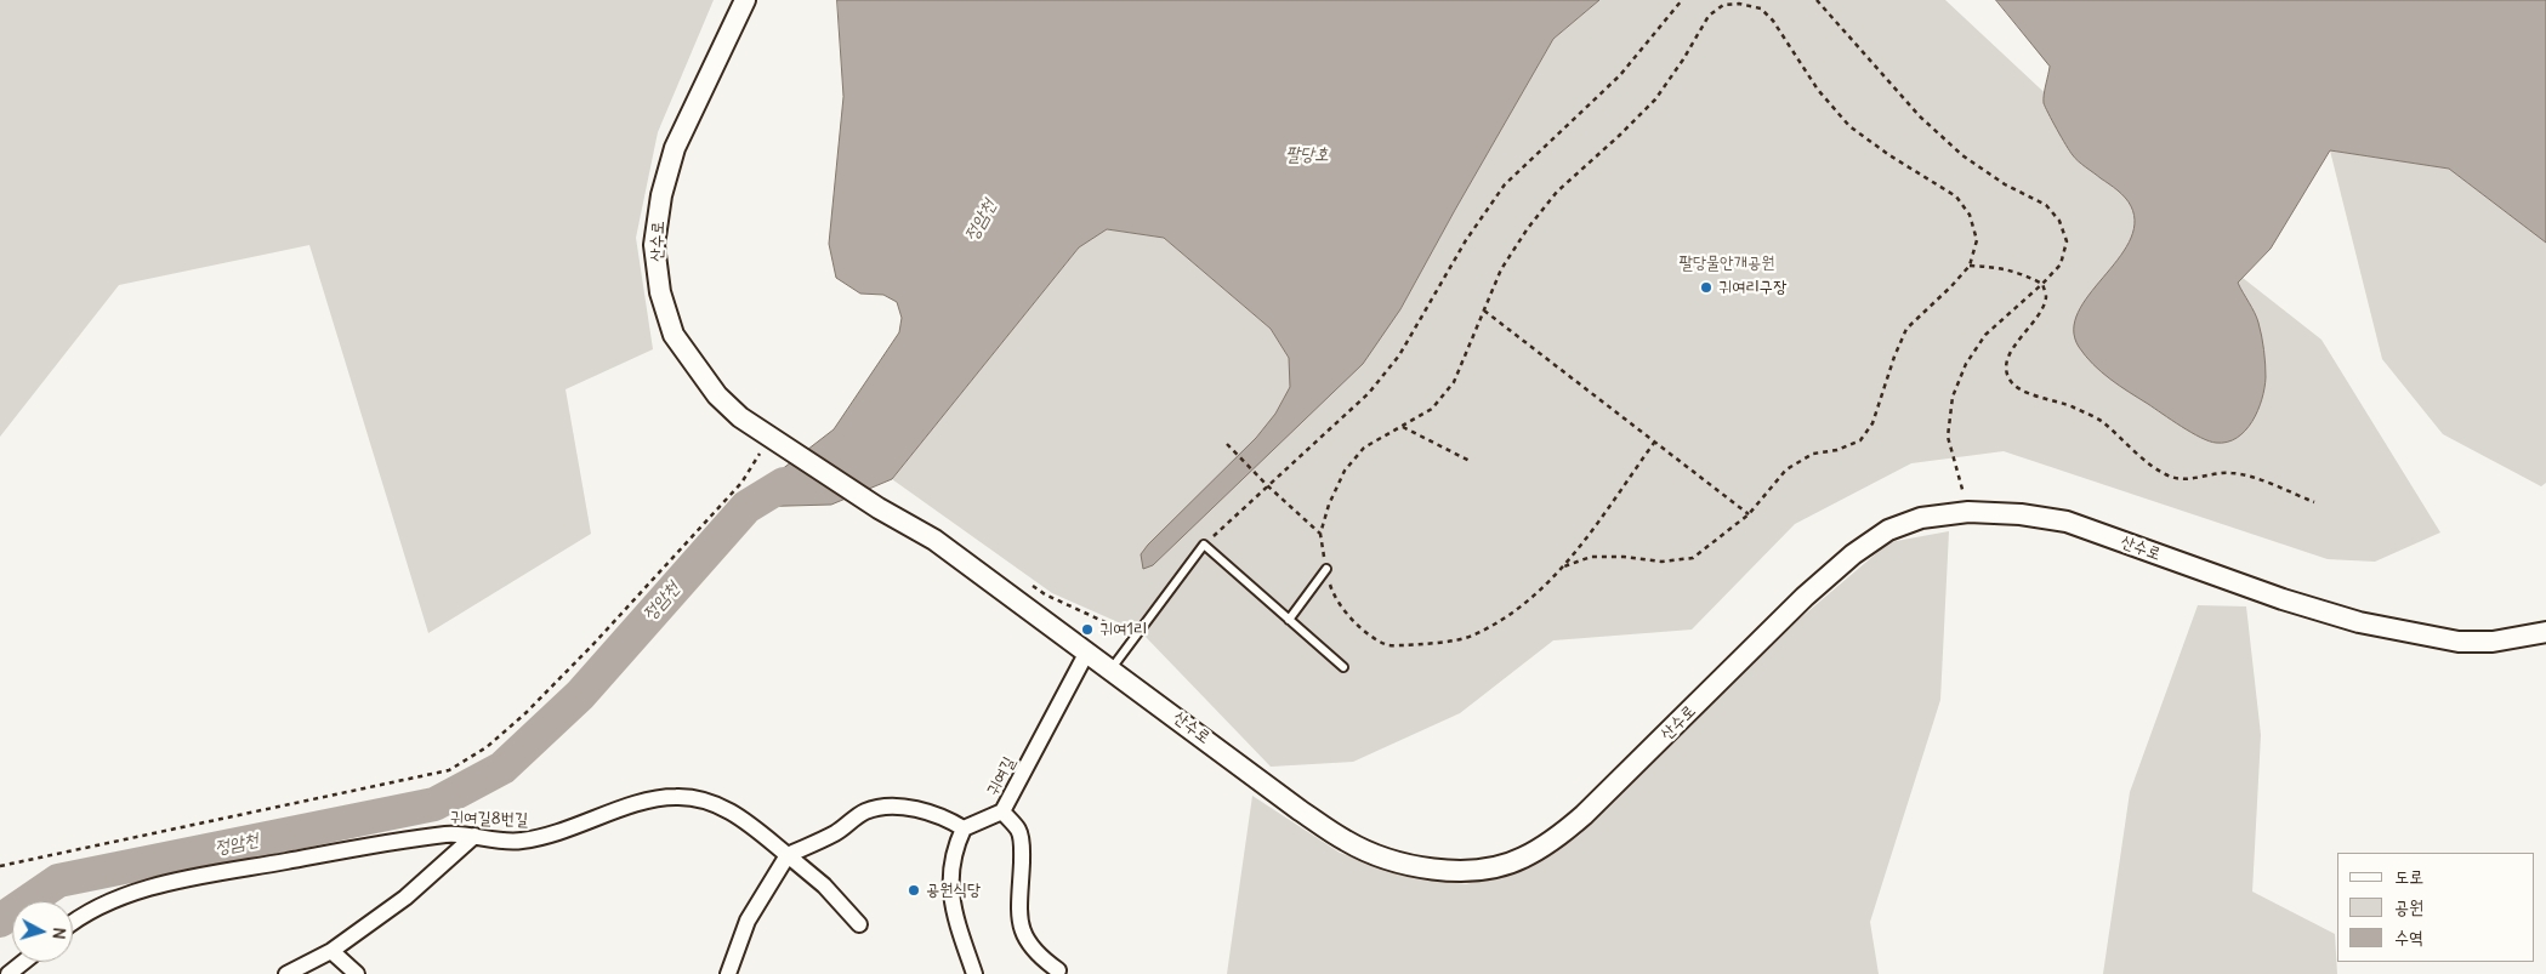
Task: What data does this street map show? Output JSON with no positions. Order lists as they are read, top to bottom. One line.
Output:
{"streets":{"main road":["산수로"],"street":["귀여길","귀여길8번길"]},"crossings":[["산수로","귀여길"]],"water":["팔당호","정암천"],"parks":["팔당물안개공원"],"places":["귀여리구장","귀여1리","공원식당"],"legend":["도로","공원","수역"],"north":"right"}
